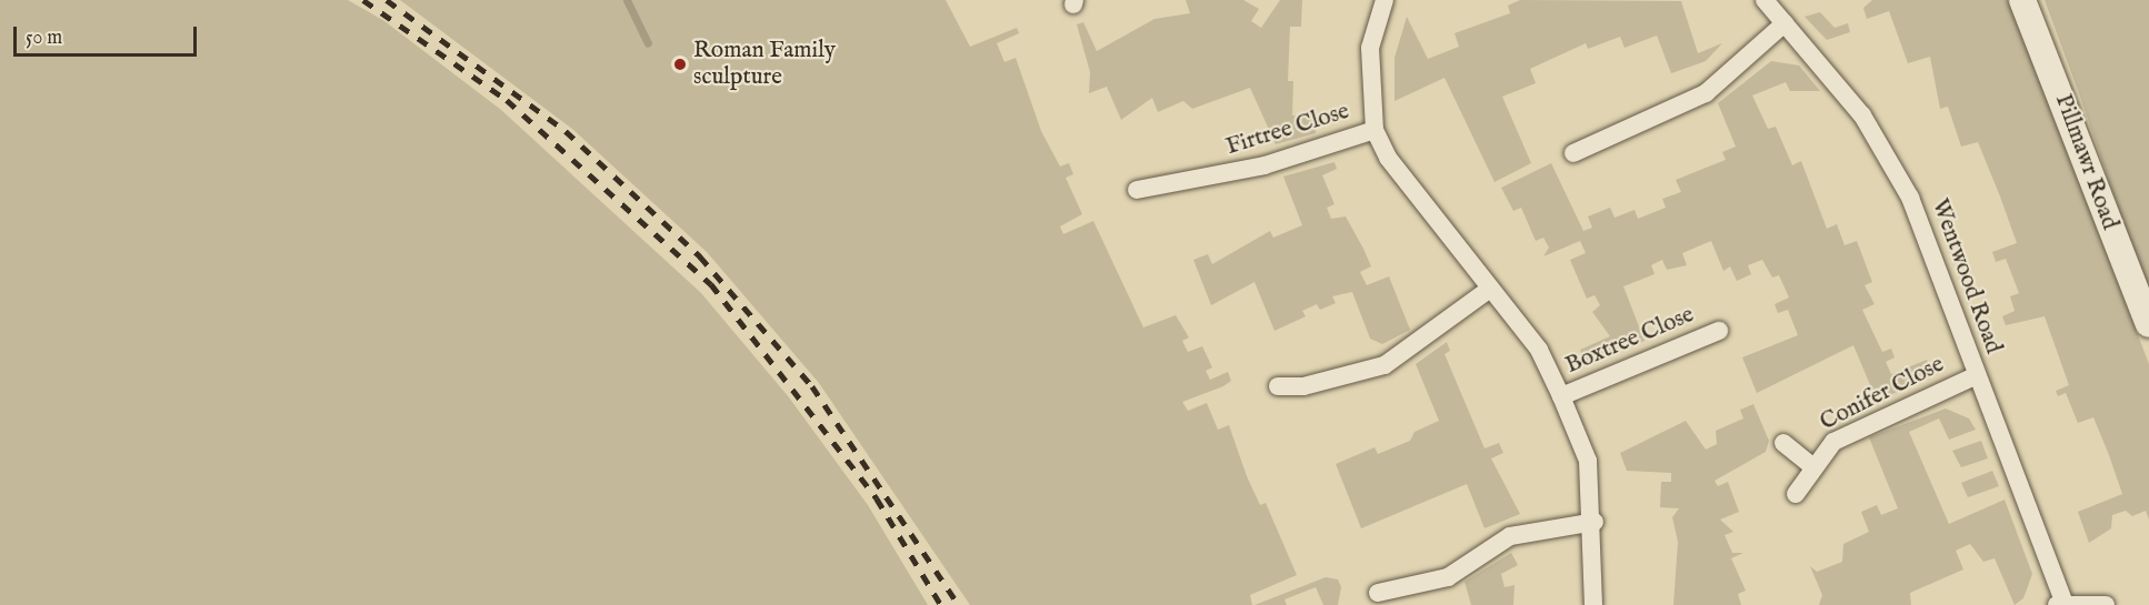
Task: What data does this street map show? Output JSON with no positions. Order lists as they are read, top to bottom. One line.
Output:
{"streets":{"street":["Firtree Close","Pillmawr Road","Wentwood Road","Boxtree Close","Conifer Close"]},"crossings":[["Wentwood Road","Conifer Close"]],"places":["Roman Family sculpture"],"scale_bar":"50 m"}
